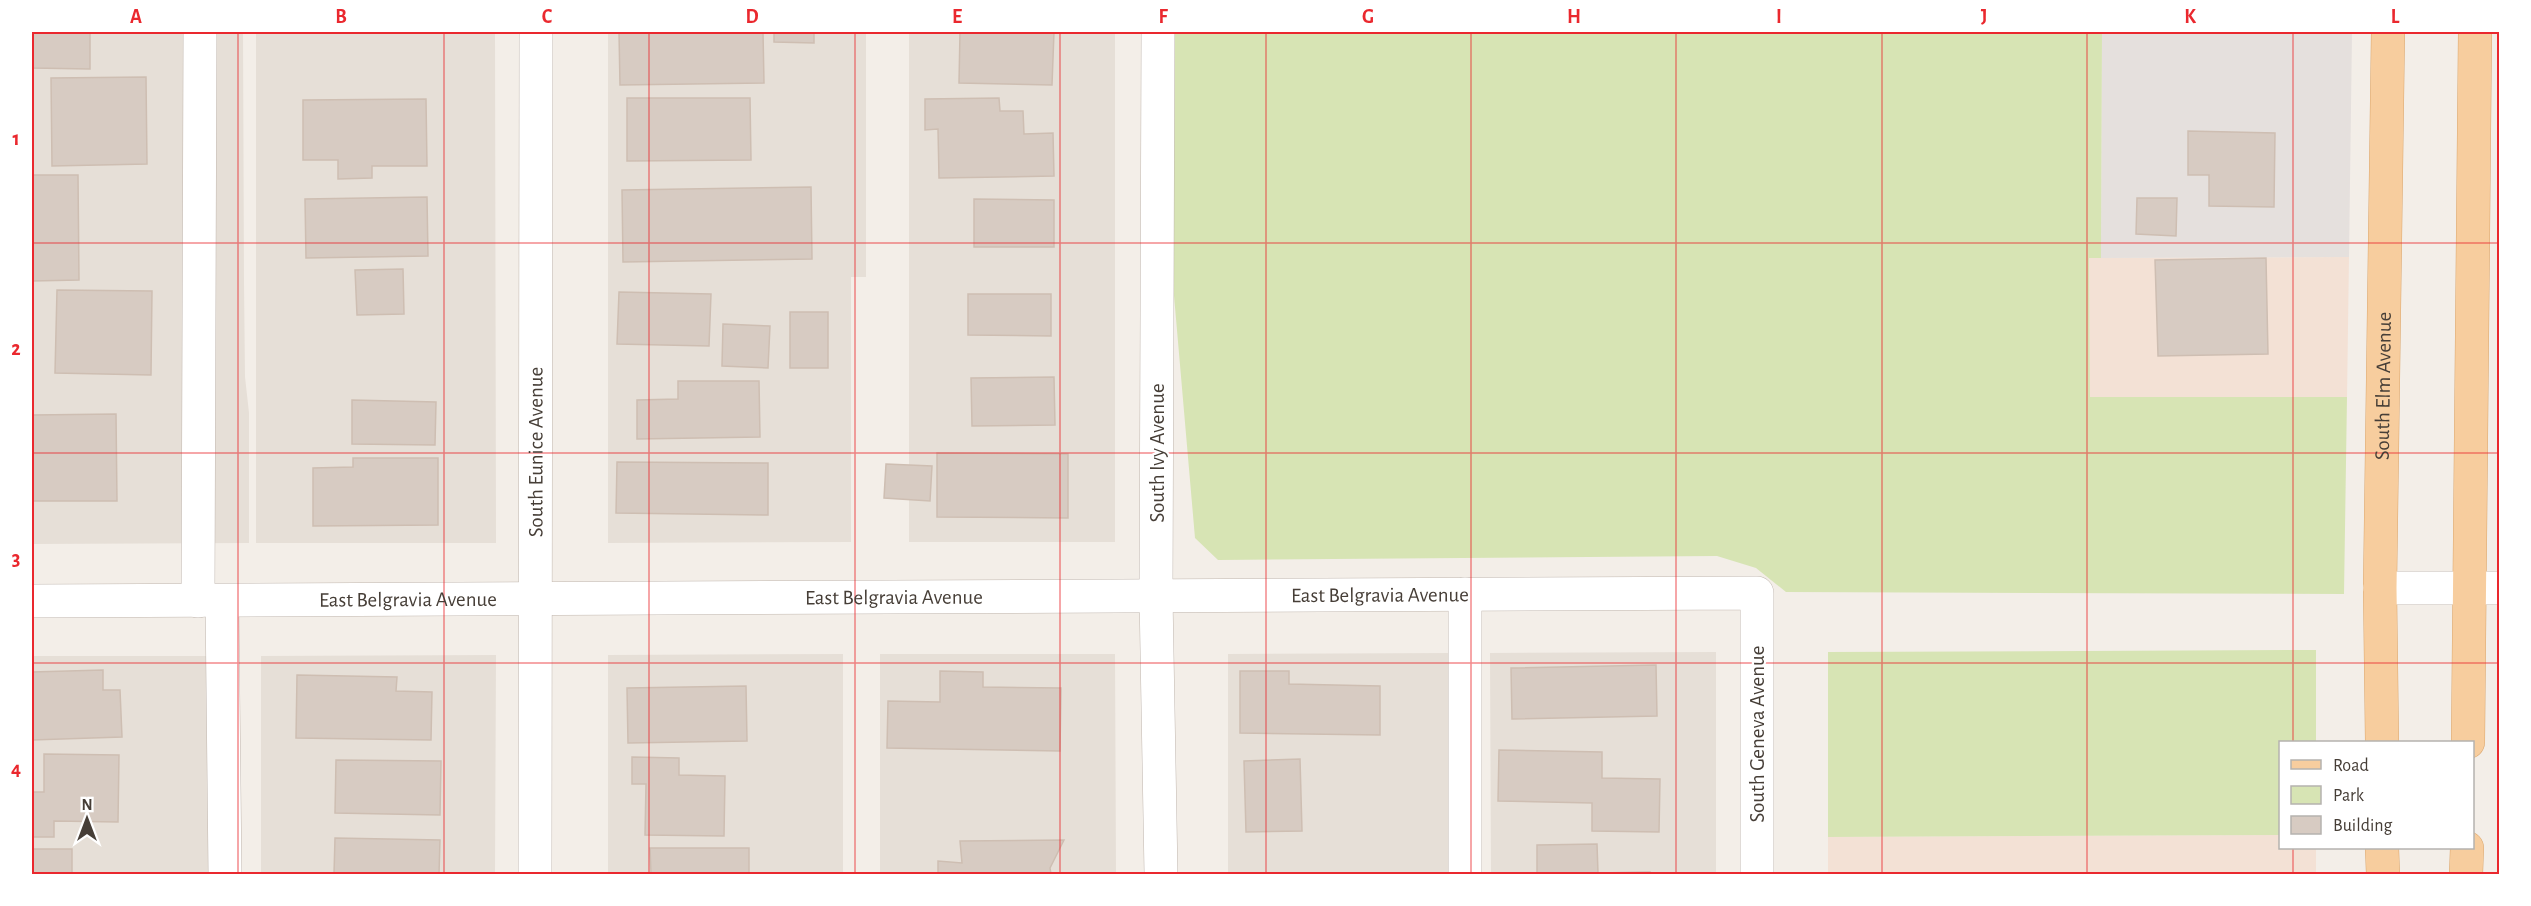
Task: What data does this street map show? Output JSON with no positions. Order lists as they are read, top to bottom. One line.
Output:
{"streets":{"main road":["South Elm Avenue"],"street":["South Eunice Avenue","South Ivy Avenue","East Belgravia Avenue","South Geneva Avenue"]},"crossings":[["South Eunice Avenue","East Belgravia Avenue"],["South Ivy Avenue","East Belgravia Avenue"],["East Belgravia Avenue","South Geneva Avenue"]],"legend":["Road","Park","Building"],"north":"top","grid":{"columns":["A","B","C","D","E","F","G","H","I","J","K","L"],"rows":["1","2","3","4"]}}
